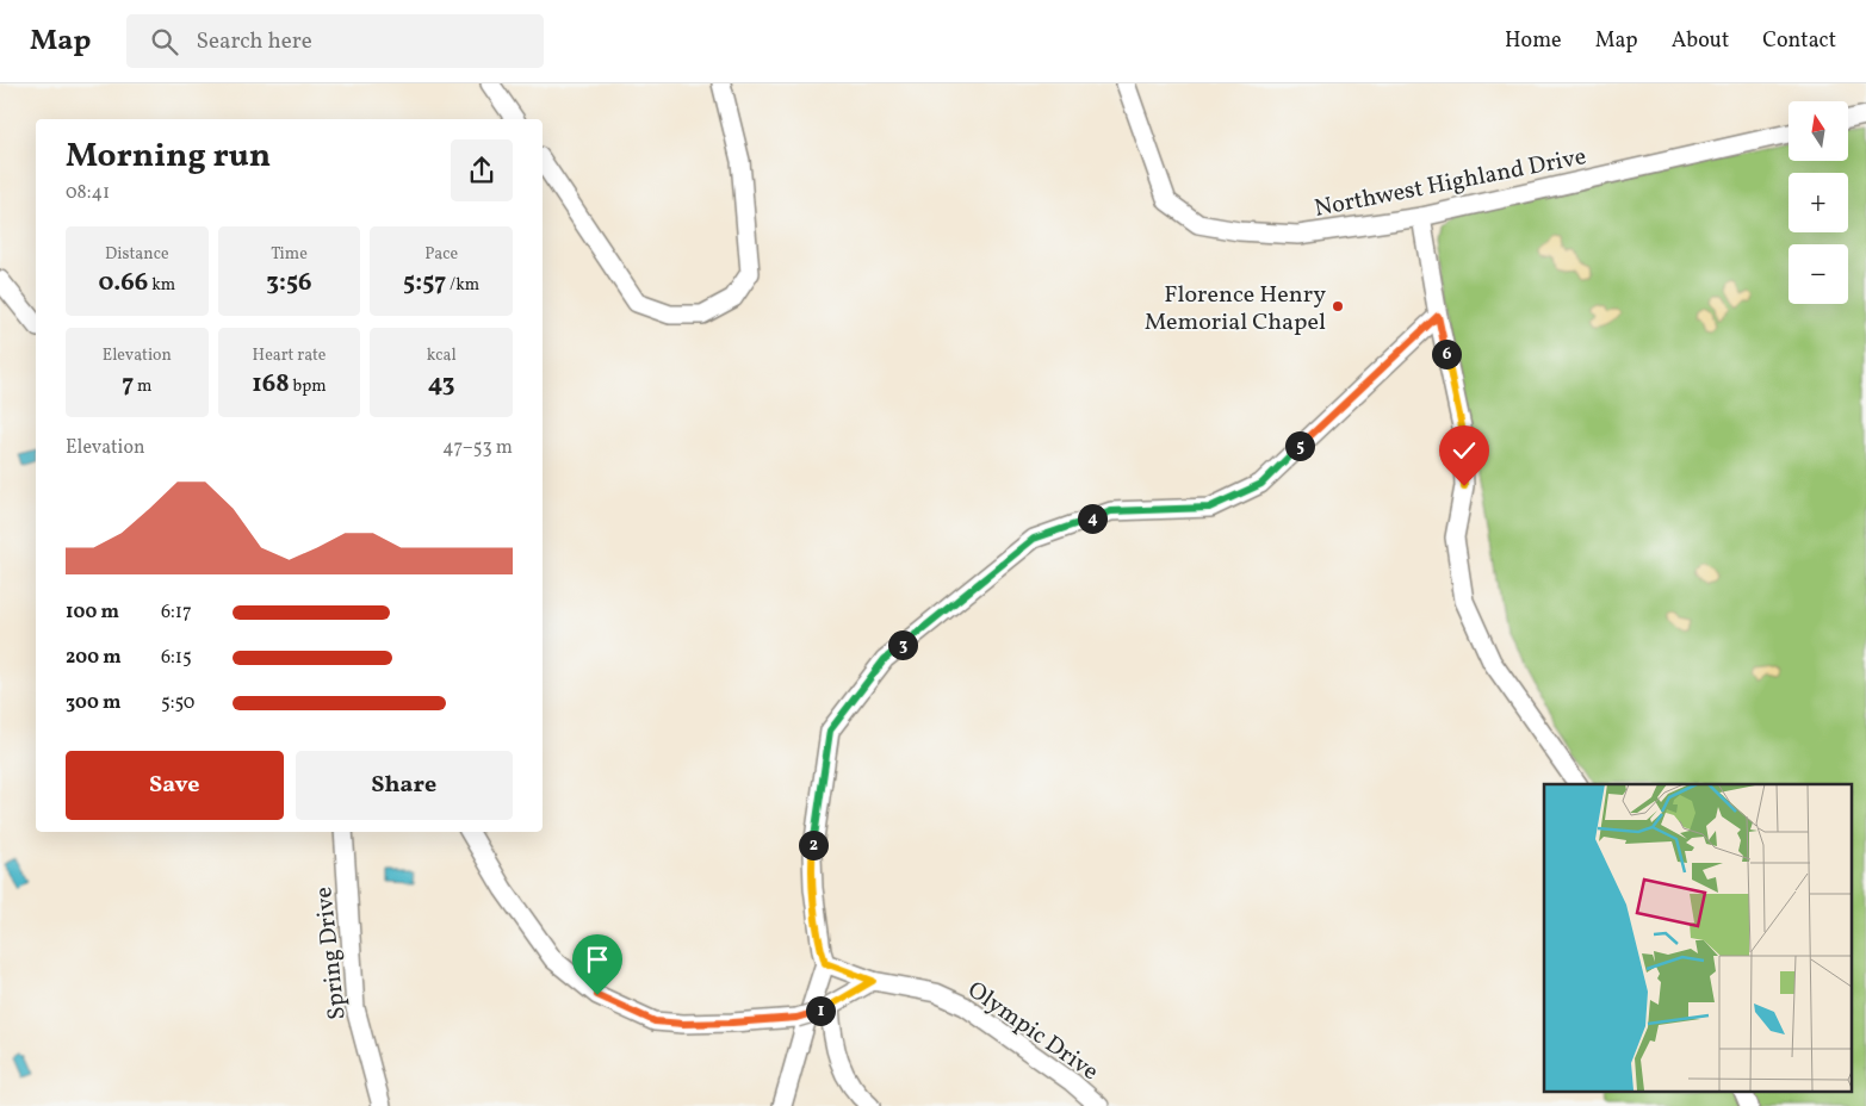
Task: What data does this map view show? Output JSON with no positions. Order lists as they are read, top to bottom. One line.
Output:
{"streets":{"street":["Northwest Highland Drive","Spring Drive","Olympic Drive"]},"places":["Florence Henry Memorial Chapel"],"north":"top","page":{"header":"Map","search":"Search here","nav":["Home","Map","About","Contact"],"map_buttons":["+","−"],"heading":["Morning run","08:41"],"stats":[["Distance","0.66 km"],["Time","3:56"],["Pace","5:57 /km"],["Elevation","7 m"],["Heart rate","168 bpm"],["kcal","43"]],"pins":["6","5","4","3","2","1"],"chart":["Elevation","47–53 m"],"list":[{"name":"100 m","note":"6:17"},{"name":"200 m","note":"6:15"},{"name":"300 m","note":"5:50"}],"buttons":["Save","Share"]}}
